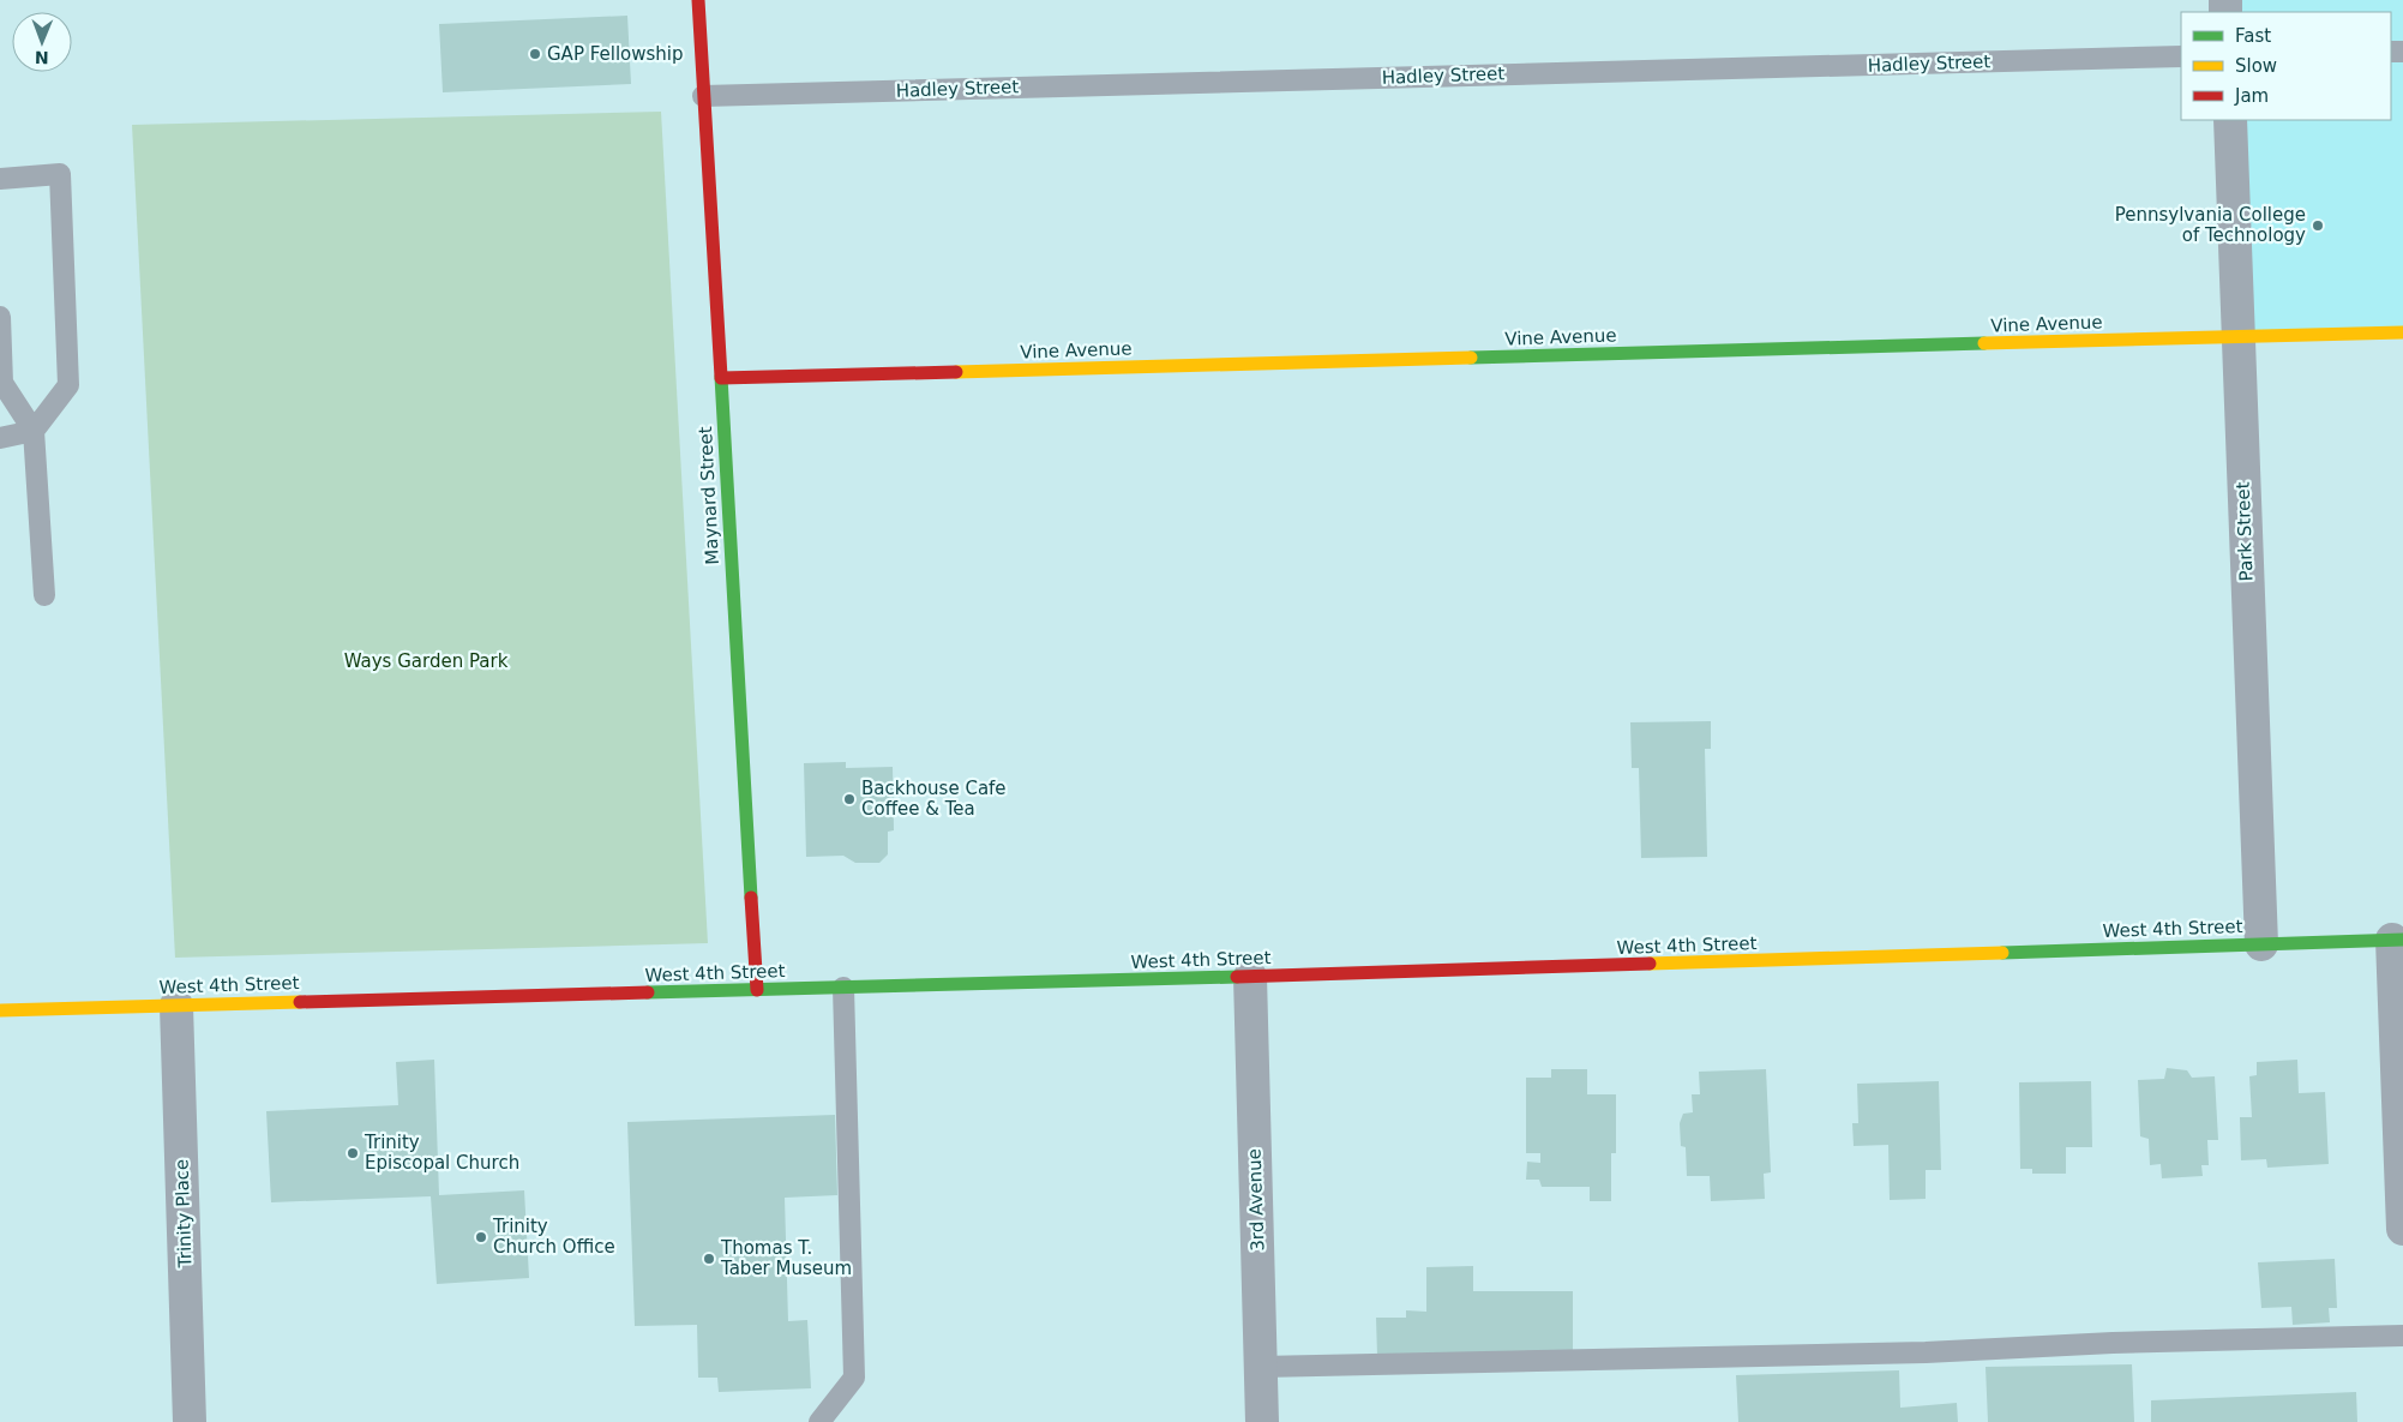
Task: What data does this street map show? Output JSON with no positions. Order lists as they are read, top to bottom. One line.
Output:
{"streets":{"street":["Vine Avenue","Maynard Street","Park Street","West 4th Street","3rd Avenue","Trinity Place"],"lane":["Hadley Street"]},"crossings":[["Hadley Street","Maynard Street"],["Vine Avenue","Maynard Street"],["Vine Avenue","Park Street"],["Maynard Street","West 4th Street"],["Park Street","West 4th Street"],["West 4th Street","3rd Avenue"],["West 4th Street","Trinity Place"]],"parks":["Ways Garden Park"],"places":["GAP Fellowship","Pennsylvania College of Technology","Backhouse Cafe Coffee & Tea","Trinity Episcopal Church","Trinity Church Office","Thomas T. Taber Museum"],"legend":["Fast","Slow","Jam"],"north":"bottom"}
